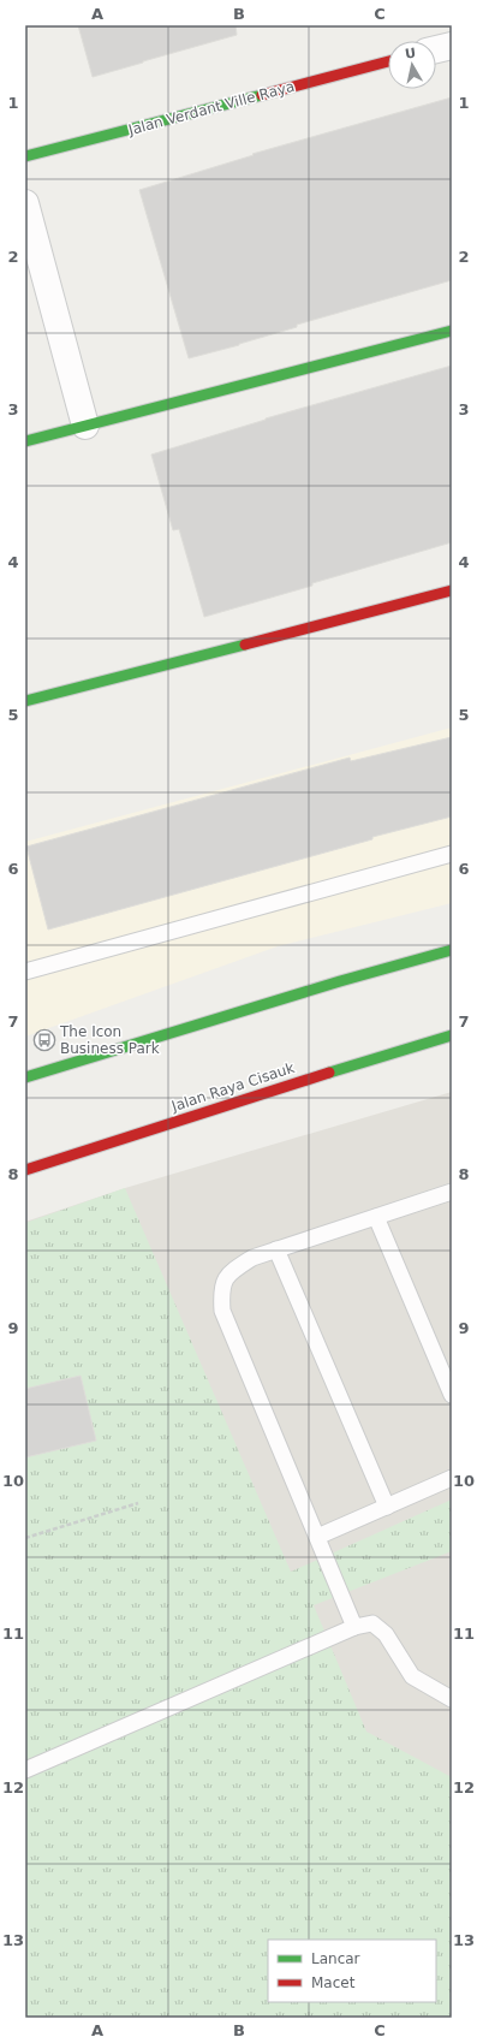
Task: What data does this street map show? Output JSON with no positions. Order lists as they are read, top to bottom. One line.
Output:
{"streets":{"street":["Jalan Verdant Ville Raya","Jalan Raya Cisauk"]},"places":{"bus stop":["The Icon Business Park"]},"legend":["Lancar","Macet"],"north":"top","grid":{"columns":["A","B","C"],"rows":["1","2","3","4","5","6","7","8","9","10","11","12","13"]}}
